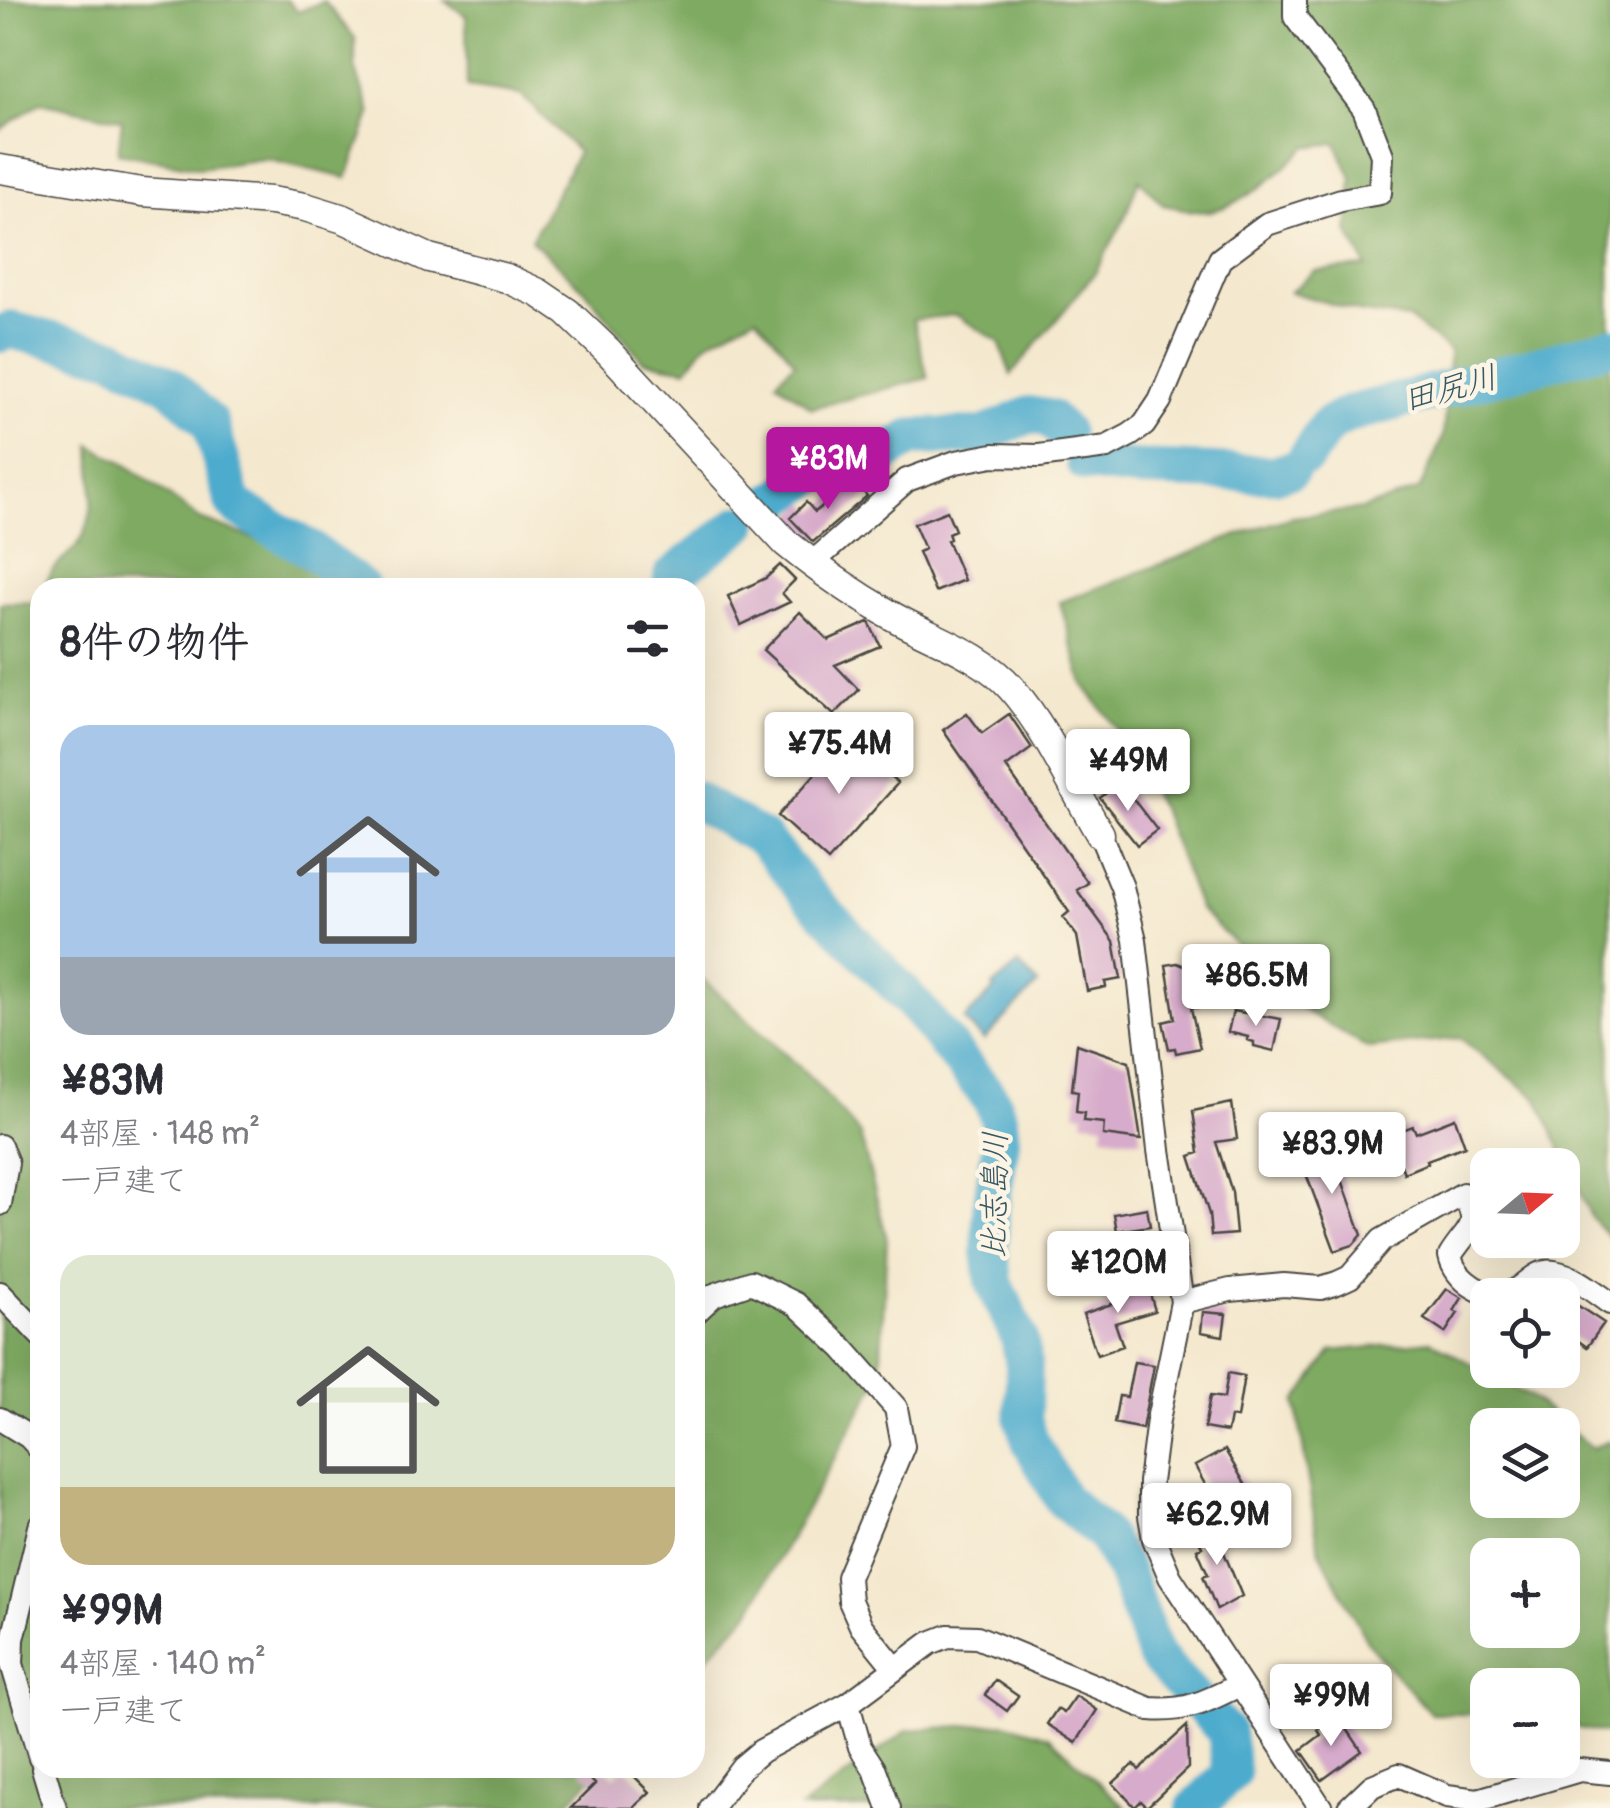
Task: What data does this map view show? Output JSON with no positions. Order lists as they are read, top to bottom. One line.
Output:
{"water":["田尻川","比志島川"],"north":"right","page":{"price":["¥83M","¥75.4M","¥49M","¥86.5M","¥83.9M","¥120M","¥62.9M","¥99M"],"heading":"8件の物件","list":[{"name":"¥83M","note":"4部屋 · 148 m² · 一戸建て"},{"name":"¥99M","note":"4部屋 · 140 m² · 一戸建て"}],"map_buttons":["+","−"]}}
